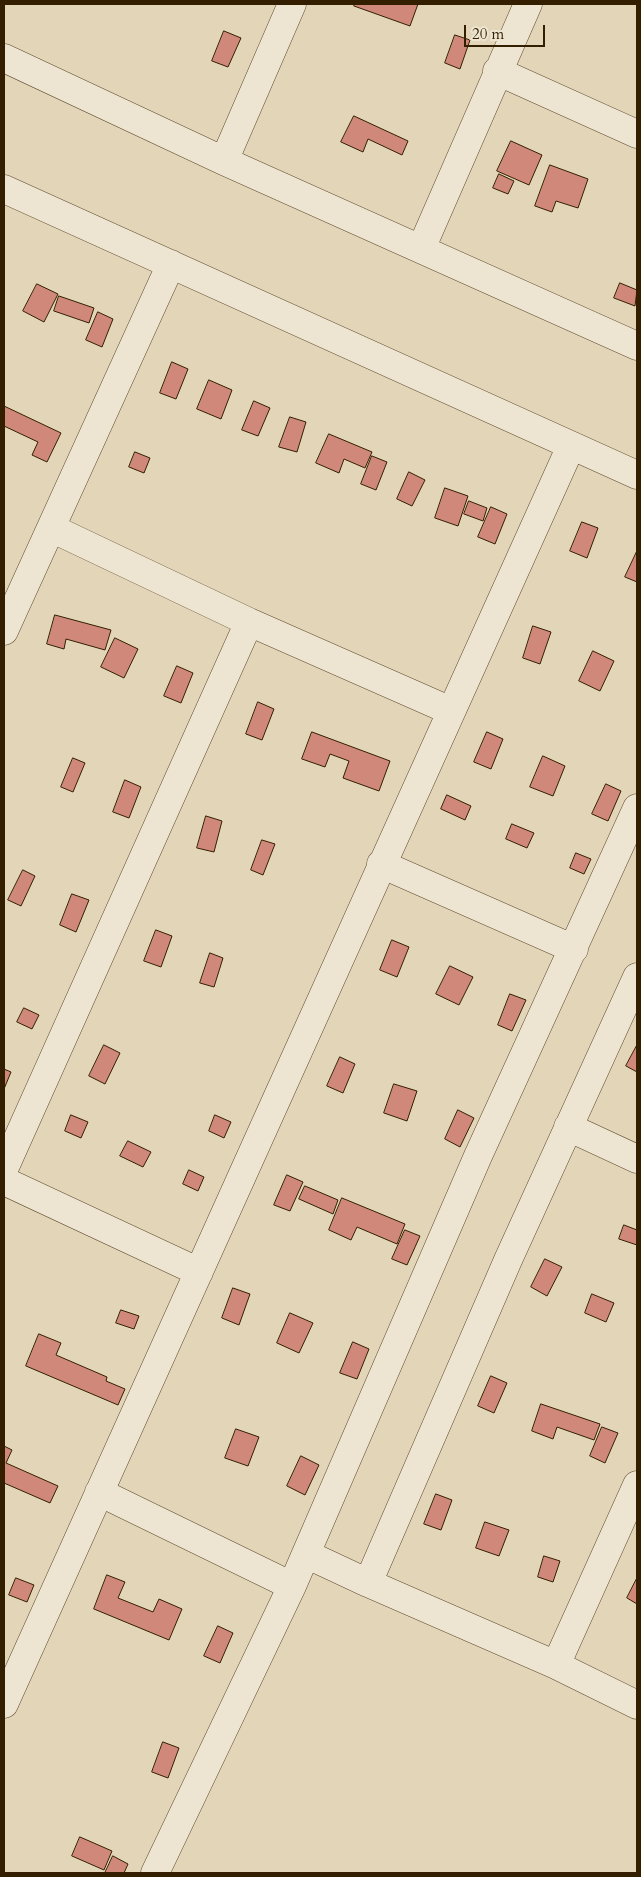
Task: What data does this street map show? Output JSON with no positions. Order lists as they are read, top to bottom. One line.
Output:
{"scale_bar":"20 m"}
